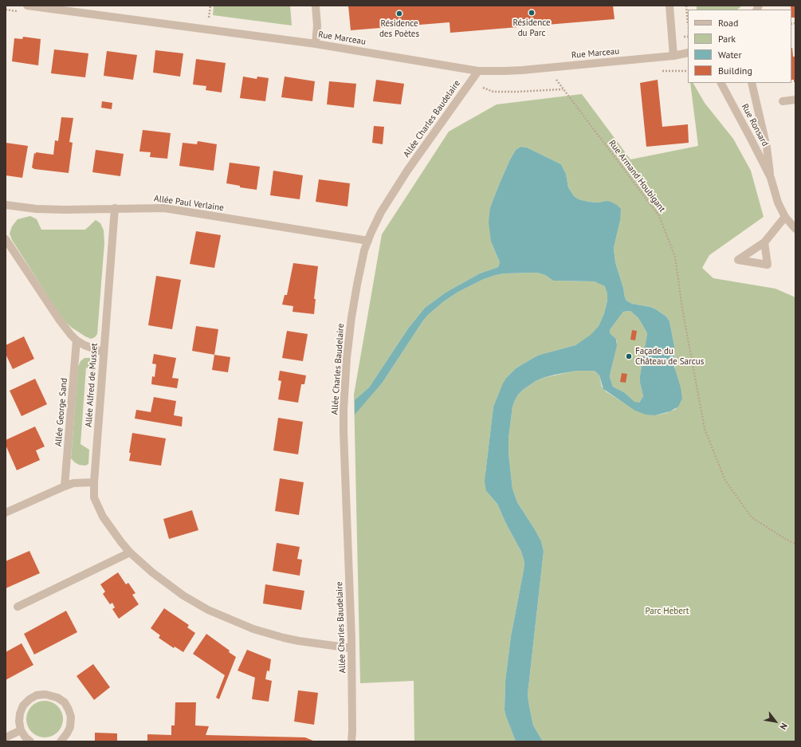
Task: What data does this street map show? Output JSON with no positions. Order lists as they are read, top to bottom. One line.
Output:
{"streets":{"street":["Rue Marceau","Allée Charles Baudelaire","Rue Ronsard","Allée Paul Verlaine","Allée Alfred de Musset","Allée George Sand"],"path":["Rue Armand Houbigant"]},"crossings":[["Rue Marceau","Allée Charles Baudelaire"],["Allée Charles Baudelaire","Allée Paul Verlaine"],["Allée Charles Baudelaire","Allée Alfred de Musset"],["Allée Paul Verlaine","Allée Alfred de Musset"]],"parks":["Parc Hebert"],"places":["Résidence du Parc","Résidence des Poètes","Façade du Château de Sarcus"],"legend":["Road","Park","Water","Building"],"north":"bottom right"}
